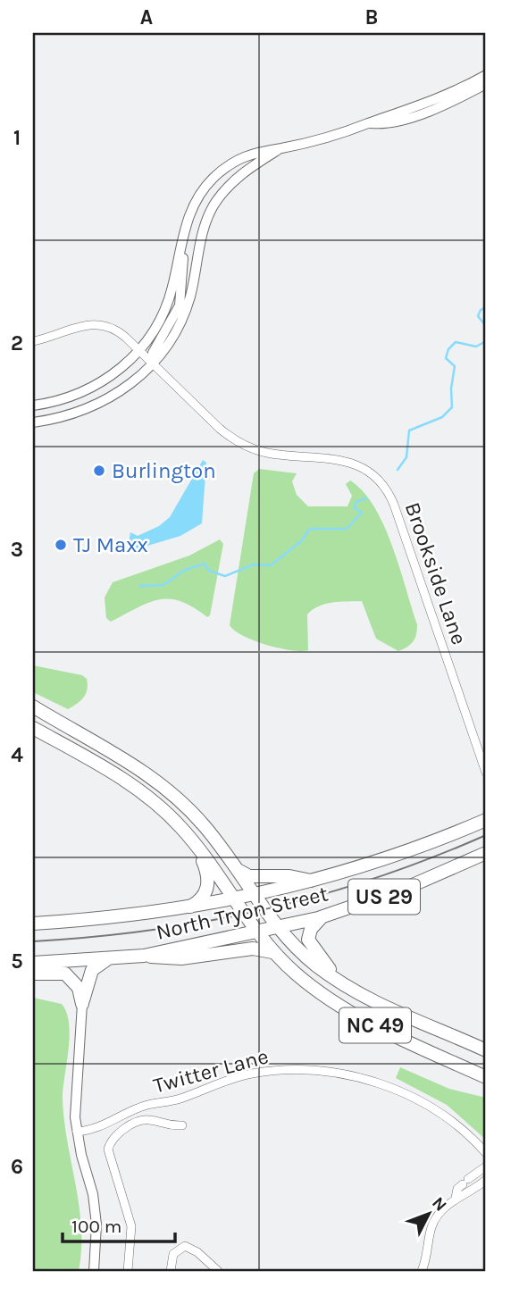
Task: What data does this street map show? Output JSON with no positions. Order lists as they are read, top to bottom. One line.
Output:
{"streets":{"main road":["US 29","North Tryon Street","NC 49"],"street":["Brookside Lane","Twitter Lane"]},"crossings":[["North Tryon Street","NC 49"]],"places":["Burlington","TJ Maxx"],"scale_bar":"100 m","north":"top right","grid":{"columns":["A","B"],"rows":["1","2","3","4","5","6"]}}
